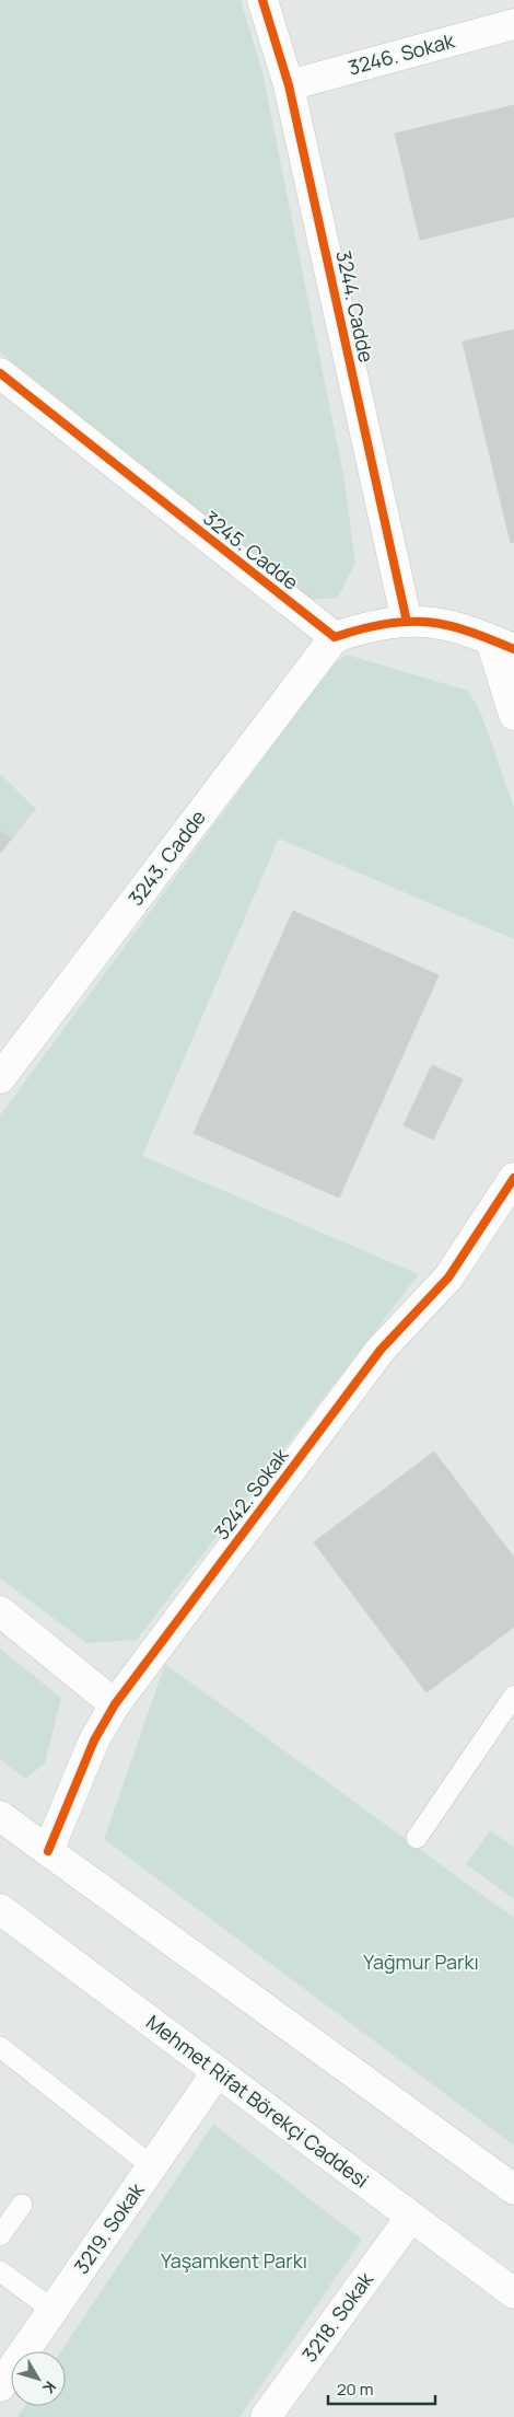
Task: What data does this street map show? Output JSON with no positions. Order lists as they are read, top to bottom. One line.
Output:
{"streets":{"street":["3246. Sokak","3244. Cadde","3245. Cadde","3243. Cadde","3242. Sokak","Mehmet Rifat Börekçi Caddesi","3219. Sokak","3218. Sokak"]},"crossings":[["3246. Sokak","3244. Cadde"],["3245. Cadde","3243. Cadde"],["Mehmet Rifat Börekçi Caddesi","3219. Sokak"],["Mehmet Rifat Börekçi Caddesi","3218. Sokak"]],"parks":["Yağmur Parkı","Yaşamkent Parkı"],"scale_bar":"20 m","north":"bottom right"}
